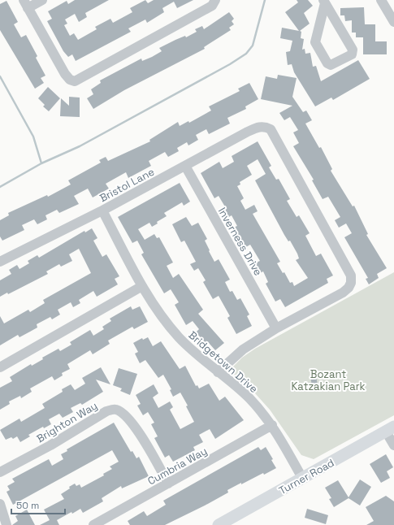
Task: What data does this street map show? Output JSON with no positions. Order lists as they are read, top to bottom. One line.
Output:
{"streets":{"main road":["Turner Road"],"street":["Bristol Lane","Inverness Drive","Bridgetown Drive","Brighton Way","Cumbria Way"]},"crossings":[["Bristol Lane","Inverness Drive"],["Bristol Lane","Bridgetown Drive"],["Bridgetown Drive","Cumbria Way"],["Bridgetown Drive","Turner Road"],["Brighton Way","Cumbria Way"]],"parks":["Bozant Katzakian Park"],"scale_bar":"50 m"}
